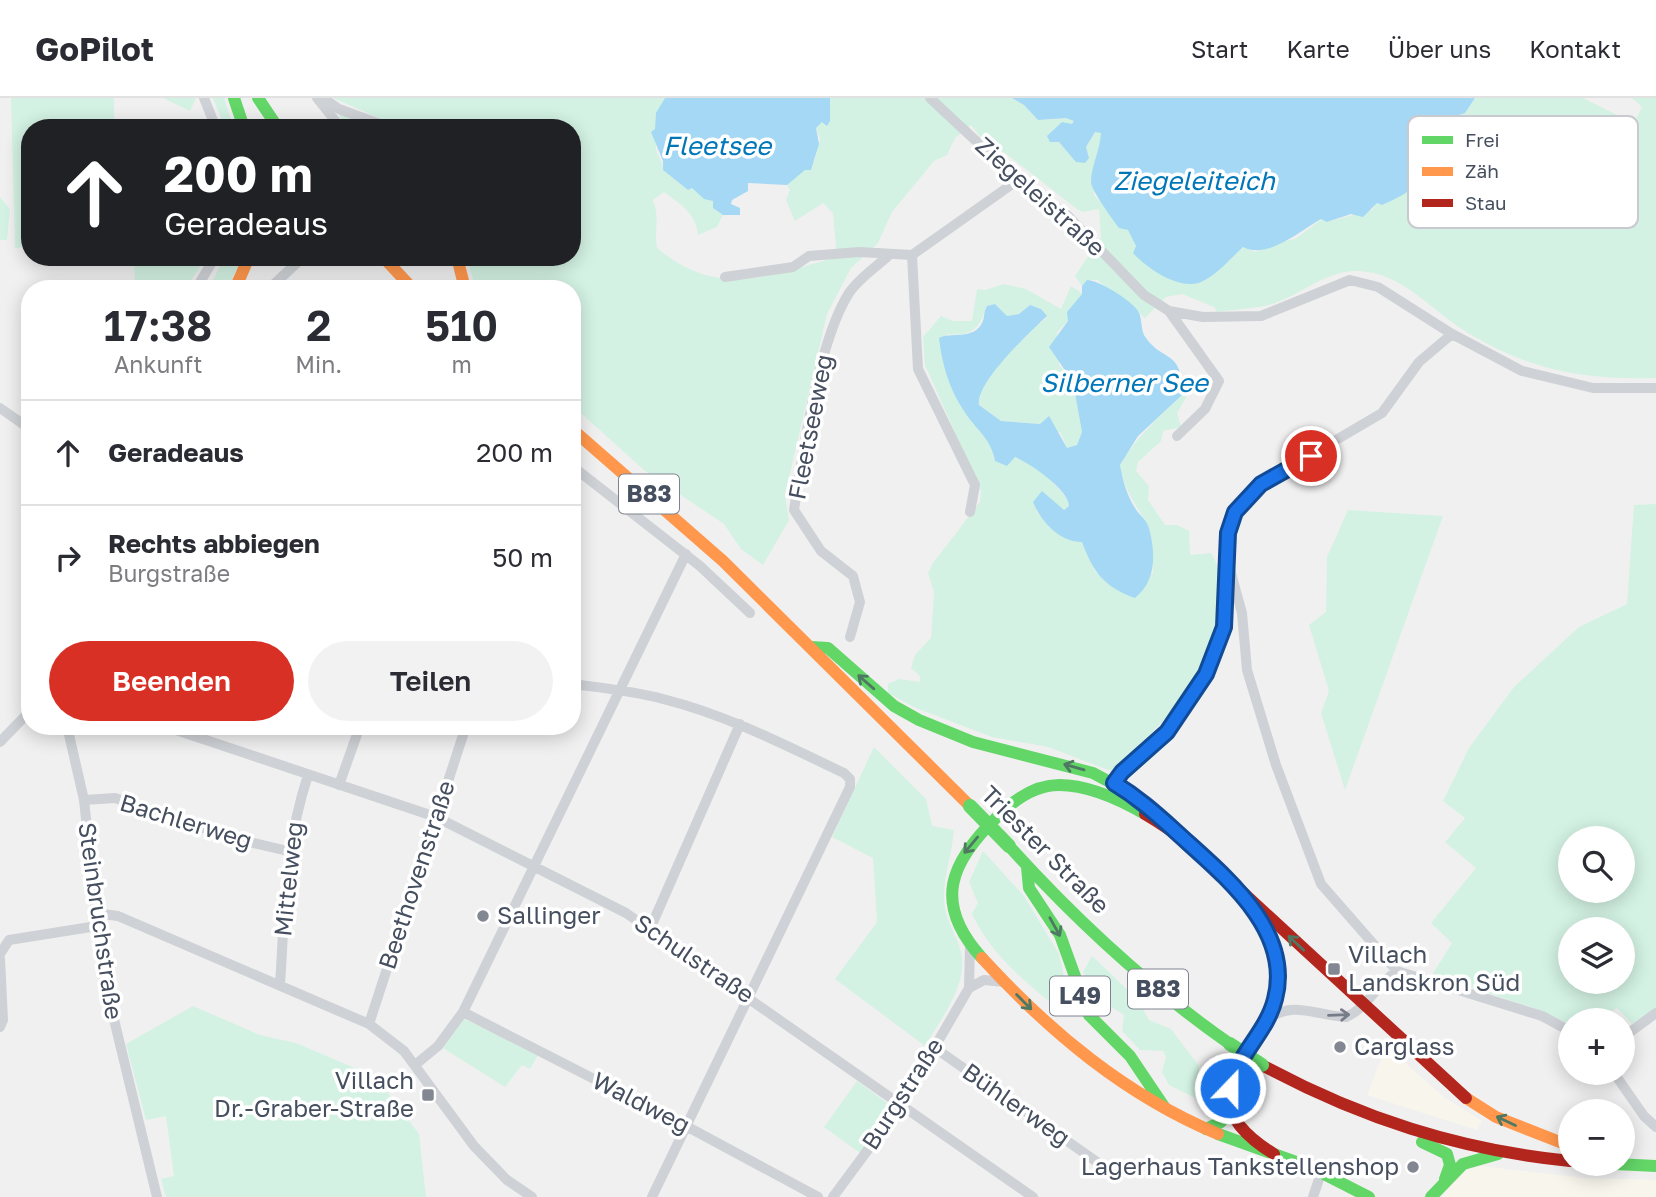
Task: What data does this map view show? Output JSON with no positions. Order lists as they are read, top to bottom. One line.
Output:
{"streets":{"main road":["B83","Triester Straße","L49"],"street":["Ziegeleistraße","Fleetseeweg","Bachlerweg","Beethovenstraße","Mittelweg","Steinbruchstraße","Schulstraße","Burgstraße","Waldweg","Bühlerweg"]},"crossings":[["Bachlerweg","Mittelweg"],["Bachlerweg","Steinbruchstraße"],["Triester Straße","L49"],["Beethovenstraße","Schulstraße"],["Mittelweg","Schulstraße"],["Schulstraße","Burgstraße"],["L49","Burgstraße"],["Burgstraße","Bühlerweg"]],"water":["Fleetsee","Ziegeleiteich","Silberner See"],"places":{"other":["Sallinger","Carglass","Lagerhaus Tankstellenshop"],"transit":["Villach Landskron Süd","Villach Dr.-Graber-Straße"]},"legend":["Frei","Zäh","Stau"],"page":{"header":"GoPilot","nav":["Start","Karte","Über uns","Kontakt"],"turn":["200 m","Geradeaus"],"eta":["17:38","Ankunft","2","Min.","510","m"],"list":[{"name":"Geradeaus","value":"200 m"},{"name":"Rechts abbiegen","note":"Burgstraße","value":"50 m"}],"buttons":["Beenden","Teilen"],"map_buttons":["+","−"]}}
